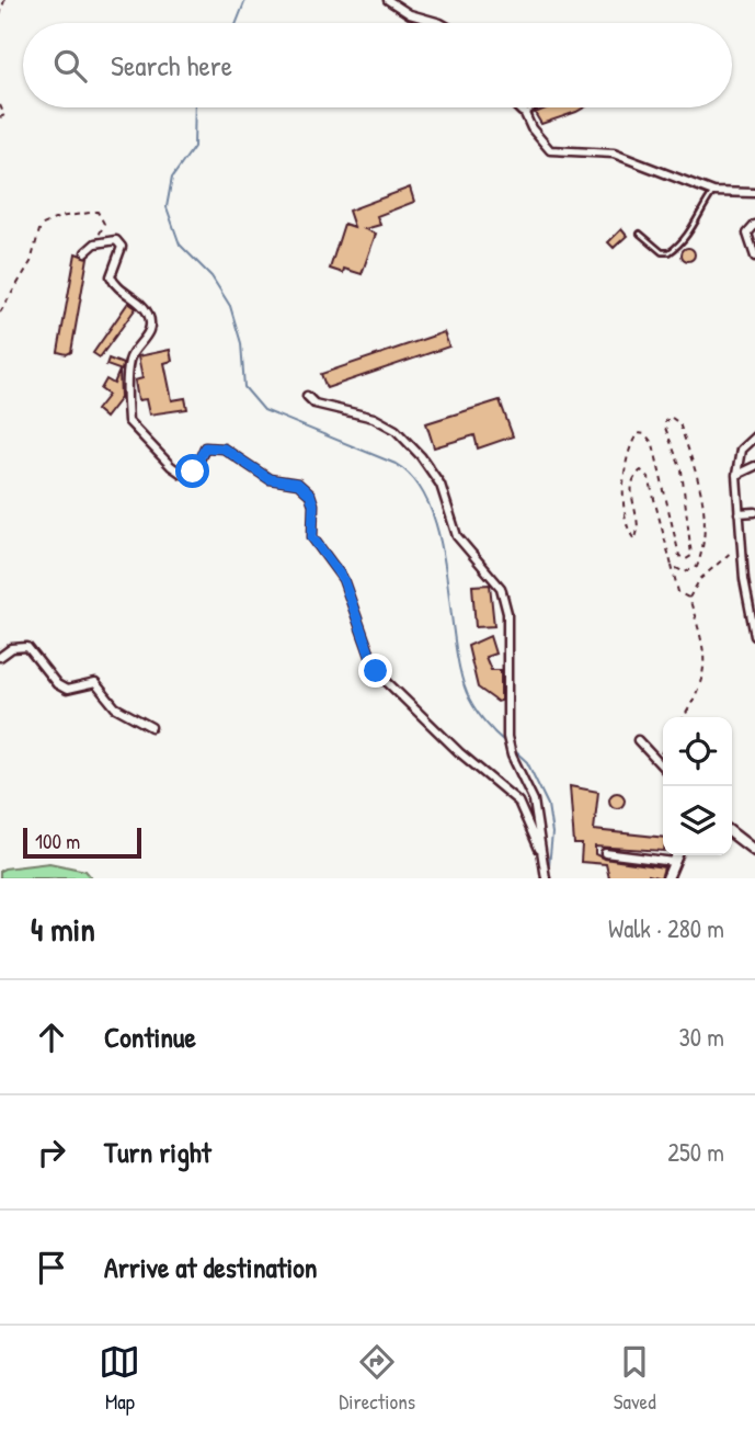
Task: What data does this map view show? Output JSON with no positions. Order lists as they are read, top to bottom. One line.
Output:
{"scale_bar":"100 m","page":{"search":"Search here","scale":"100 m","heading":["4 min","Walk · 280 m"],"list":[["Continue","30 m"],["Turn right","250 m"],"Arrive at destination"],"nav":["Map","Directions","Saved"]}}
